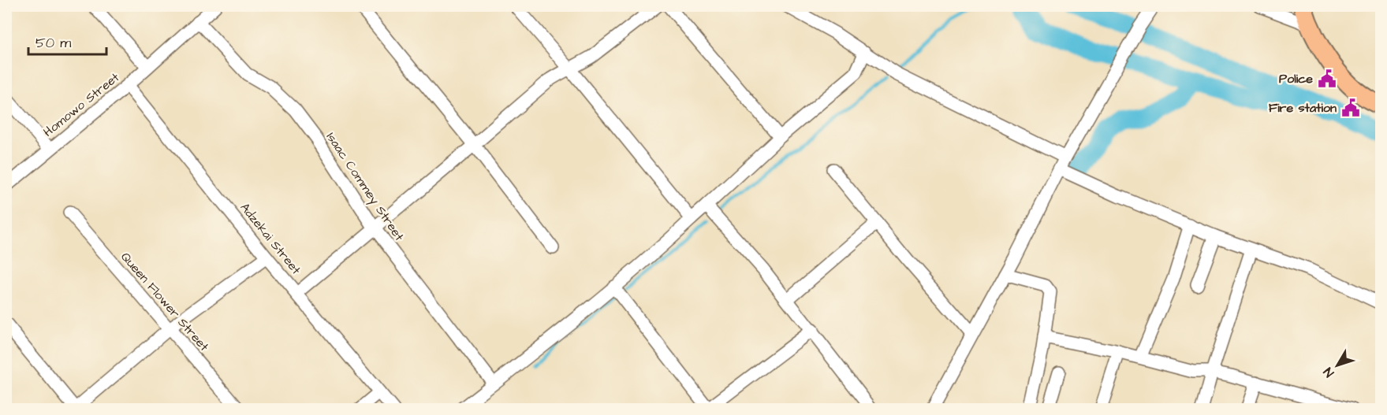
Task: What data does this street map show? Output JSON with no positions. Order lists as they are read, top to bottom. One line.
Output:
{"streets":{"street":["Homowo Street","Isaac Commey Street","Adzekai Street","Queen Flower Street"]},"crossings":[["Homowo Street","Isaac Commey Street"],["Homowo Street","Adzekai Street"]],"places":{"public building":["Police","Fire station"]},"scale_bar":"50 m","north":"bottom left"}
